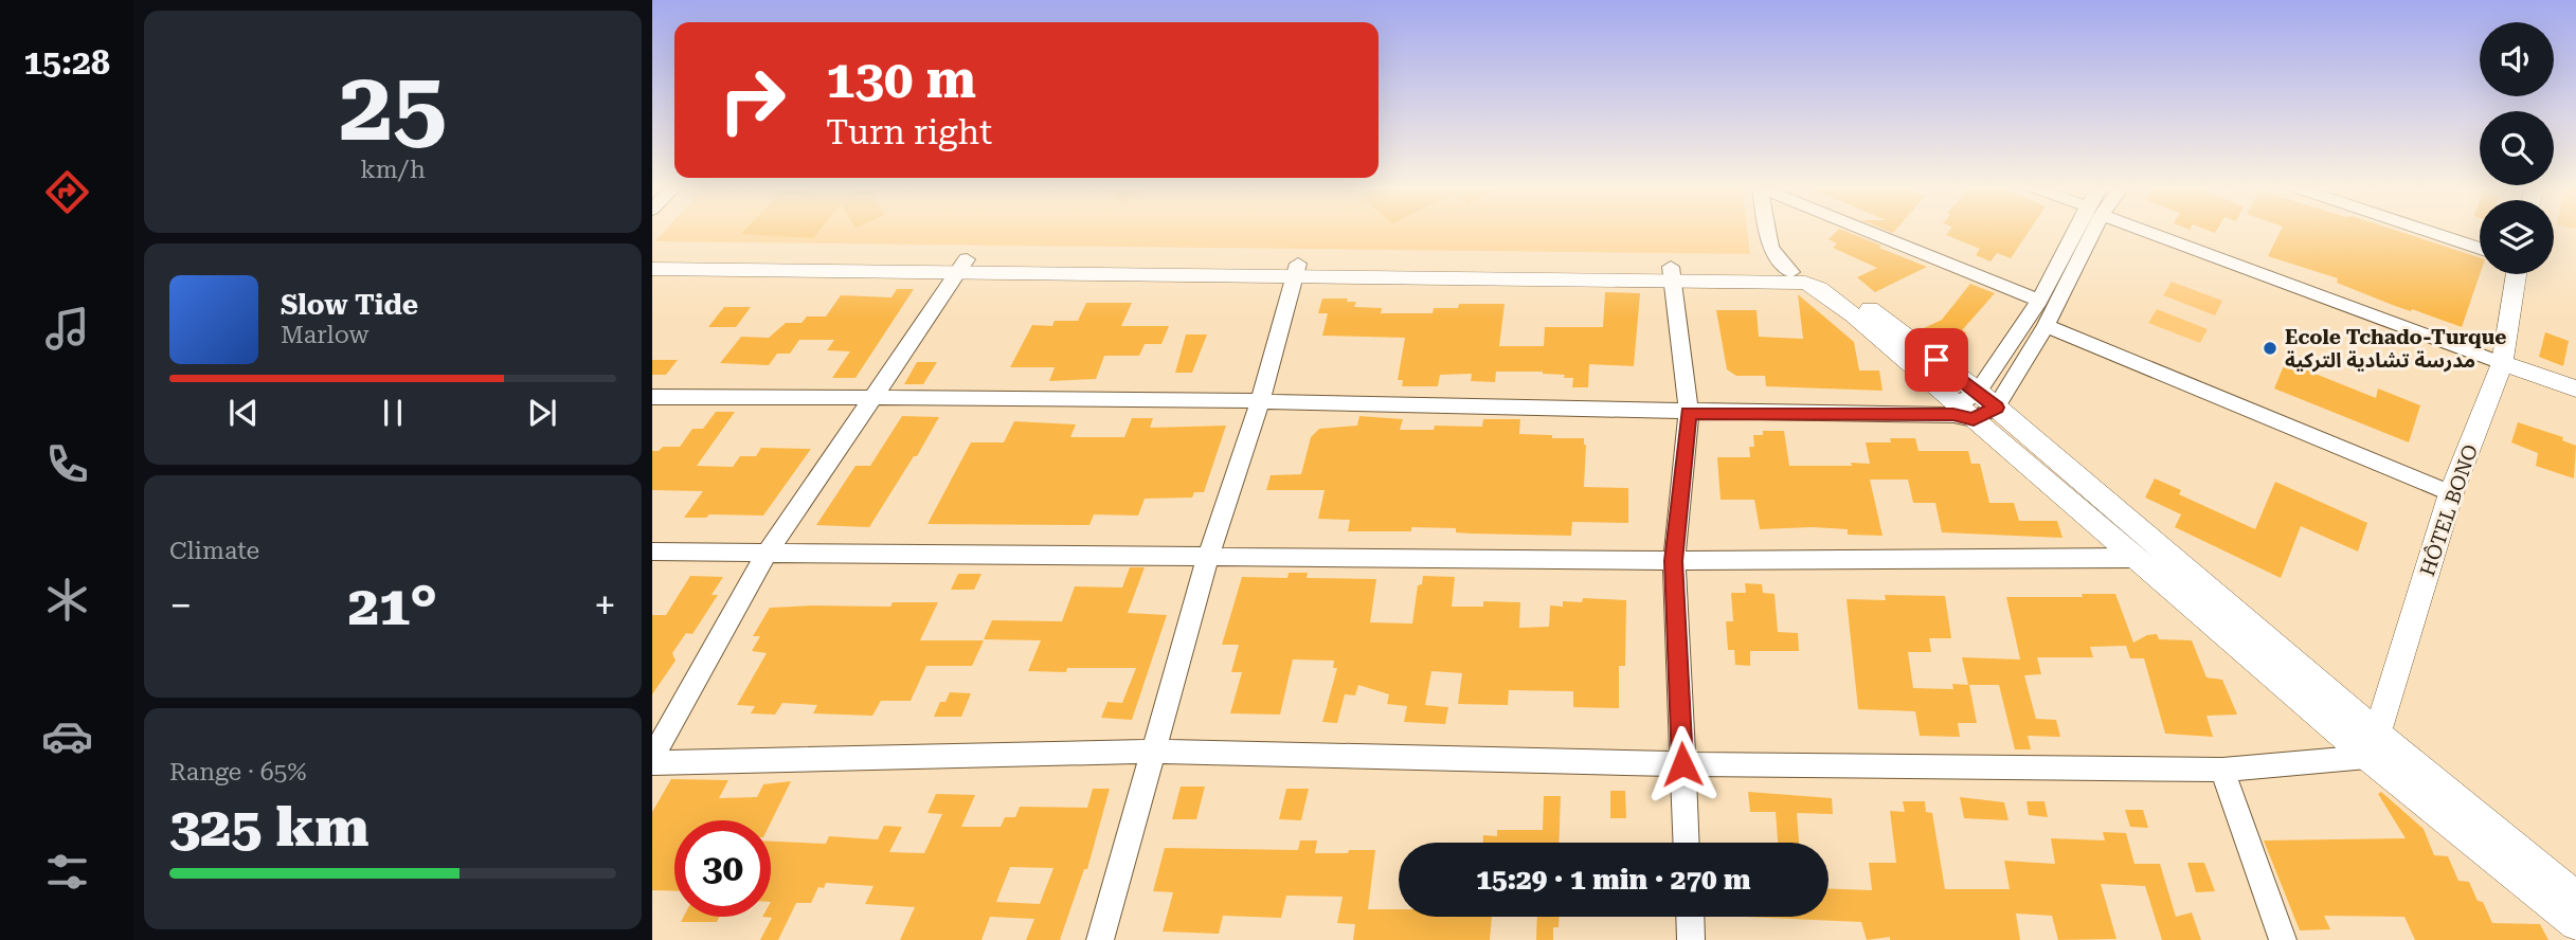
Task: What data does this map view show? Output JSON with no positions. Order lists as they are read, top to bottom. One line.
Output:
{"streets":{"street":["HÔTEL BONO"]},"places":["Ecole Tchado-Turque مدرسة تشادية التركية"],"page":{"tabs":"15:28","tile":[["25","km/h"],"Climate",["Range · 65%","325 km"]],"turn":["130 m","Turn right"],"song":["Slow Tide","Marlow"],"heat":["−","21°","+"],"limit":"30","trip":"15:29 · 1 min · 270 m"}}
